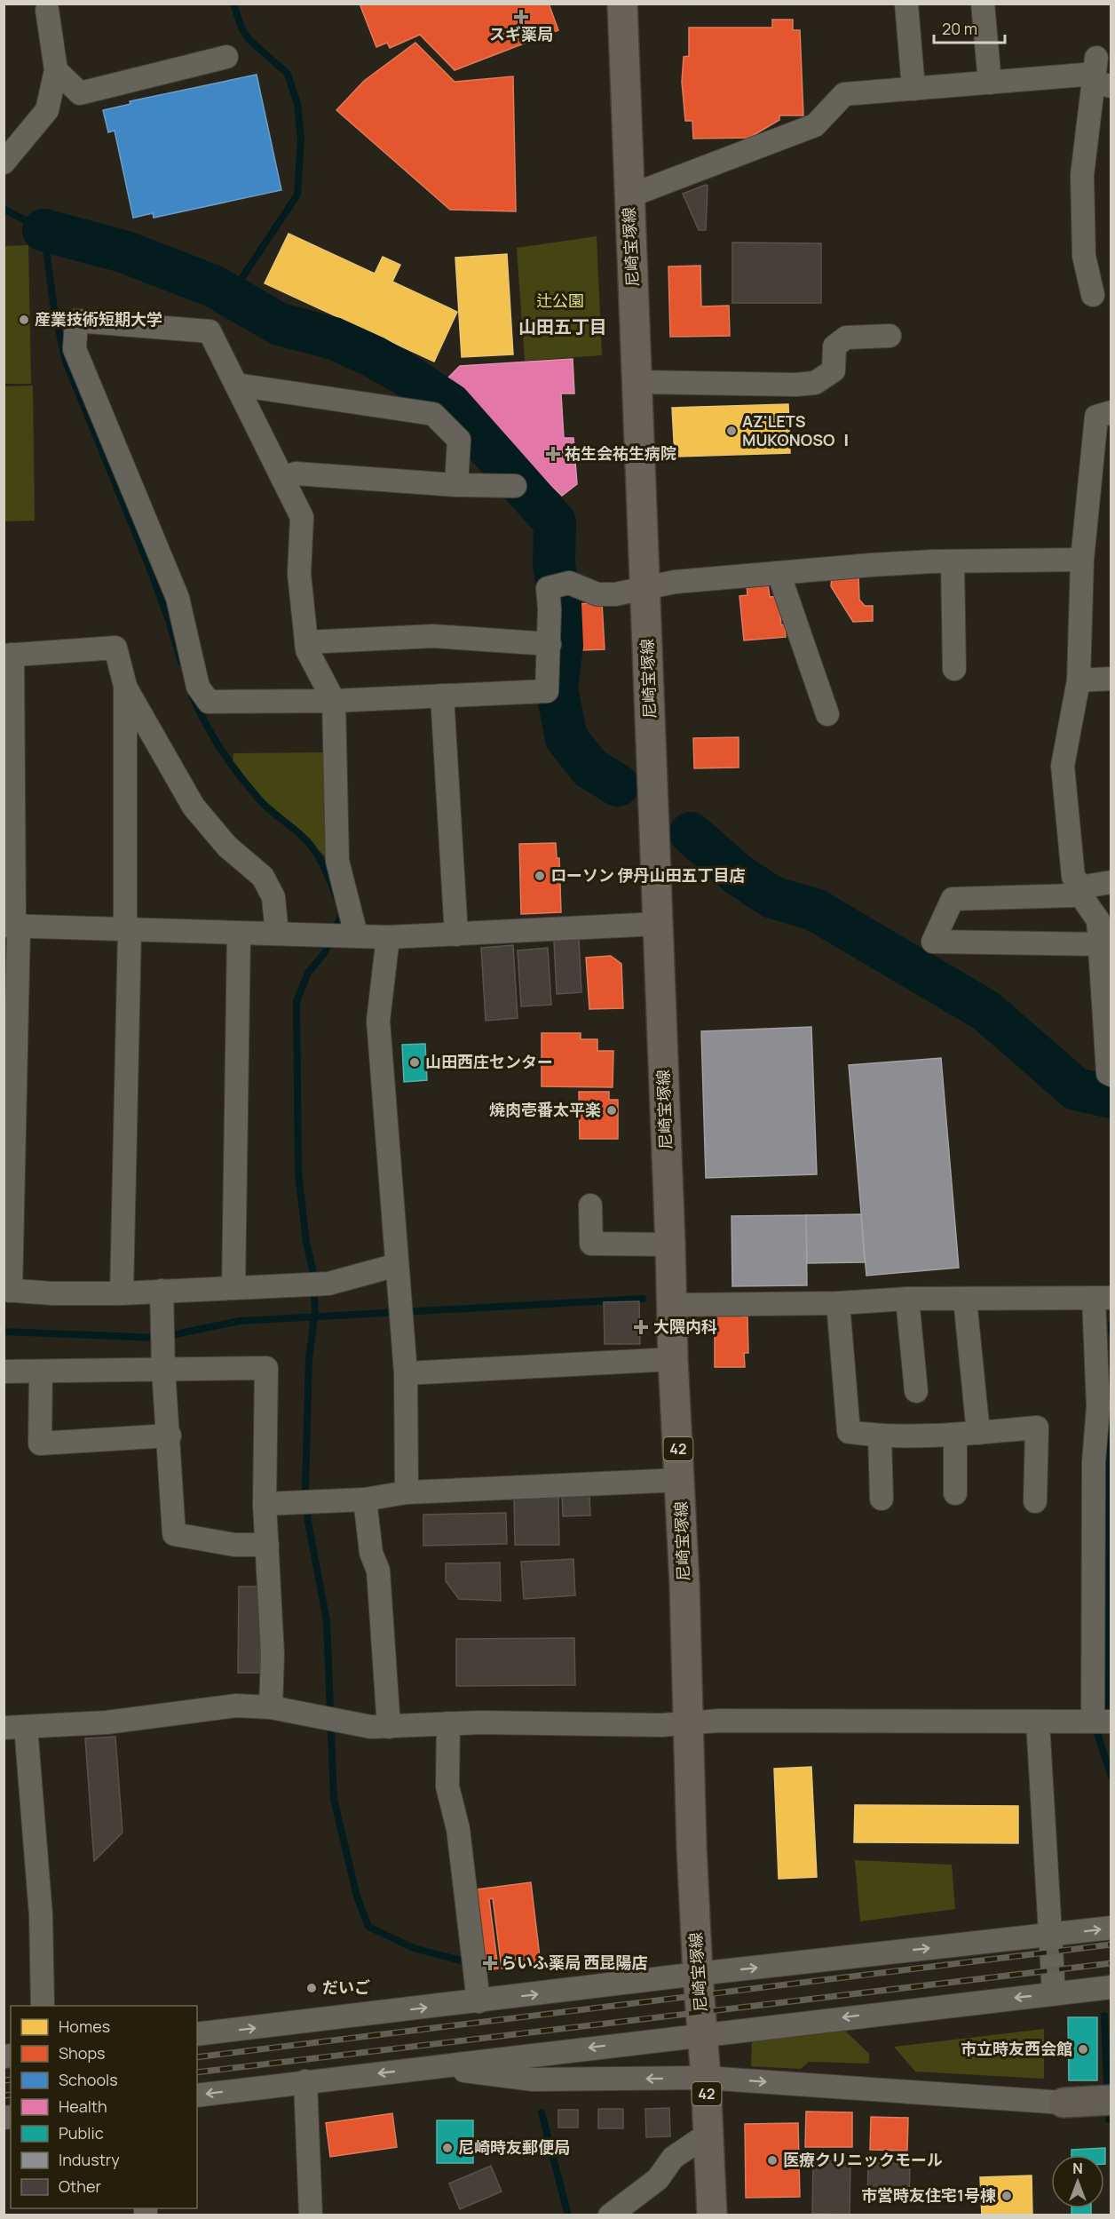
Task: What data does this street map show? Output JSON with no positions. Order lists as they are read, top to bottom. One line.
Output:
{"streets":{"main road":["尼崎宝塚線","42"]},"districts":["山田五丁目"],"parks":["辻公園"],"places":{"health":["スギ薬局","祐生会祐生病院","大隈内科","らいふ薬局 西昆陽店"],"other":["産業技術短期大学","AZ'LETS MUKONOSO Ⅰ","ローソン 伊丹山田五丁目店","山田西庄センター","焼肉壱番太平楽","だいご","市立時友西会館","尼崎時友郵便局","医療クリニックモール","市営時友住宅1号棟"]},"legend":["Homes","Shops","Schools","Health","Public","Industry","Other"],"scale_bar":"20 m","north":"top"}
